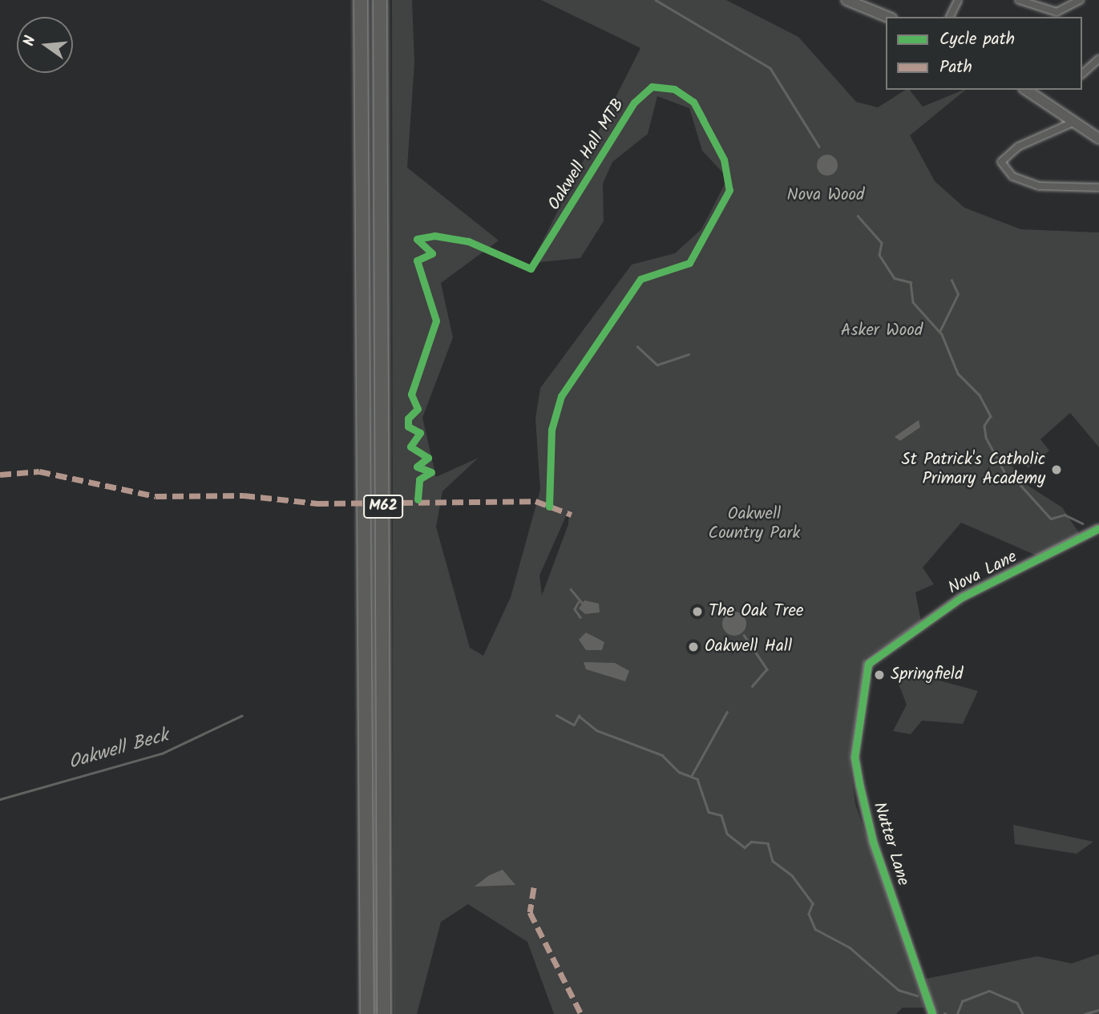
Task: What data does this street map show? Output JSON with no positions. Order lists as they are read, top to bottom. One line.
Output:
{"streets":{"highway":["M62"],"street":["Nova Lane","Nutter Lane"],"cycle path":["Oakwell Hall MTB"]},"crossings":[["Nova Lane","Nutter Lane"]],"water":["Oakwell Beck"],"parks":["Nova Wood","Asker Wood","Oakwell Country Park"],"places":["St Patrick's Catholic Primary Academy","The Oak Tree","Oakwell Hall","Springfield"],"legend":["Cycle path","Path"],"north":"left"}
